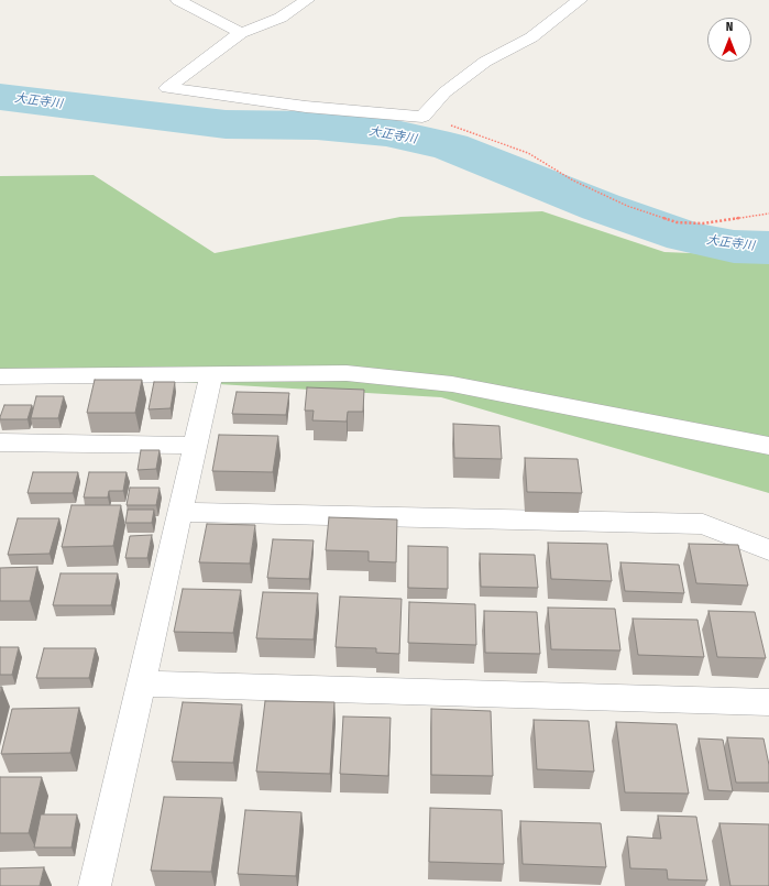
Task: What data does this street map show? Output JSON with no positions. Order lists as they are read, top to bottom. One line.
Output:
{"water":["大正寺川"],"north":"top"}
